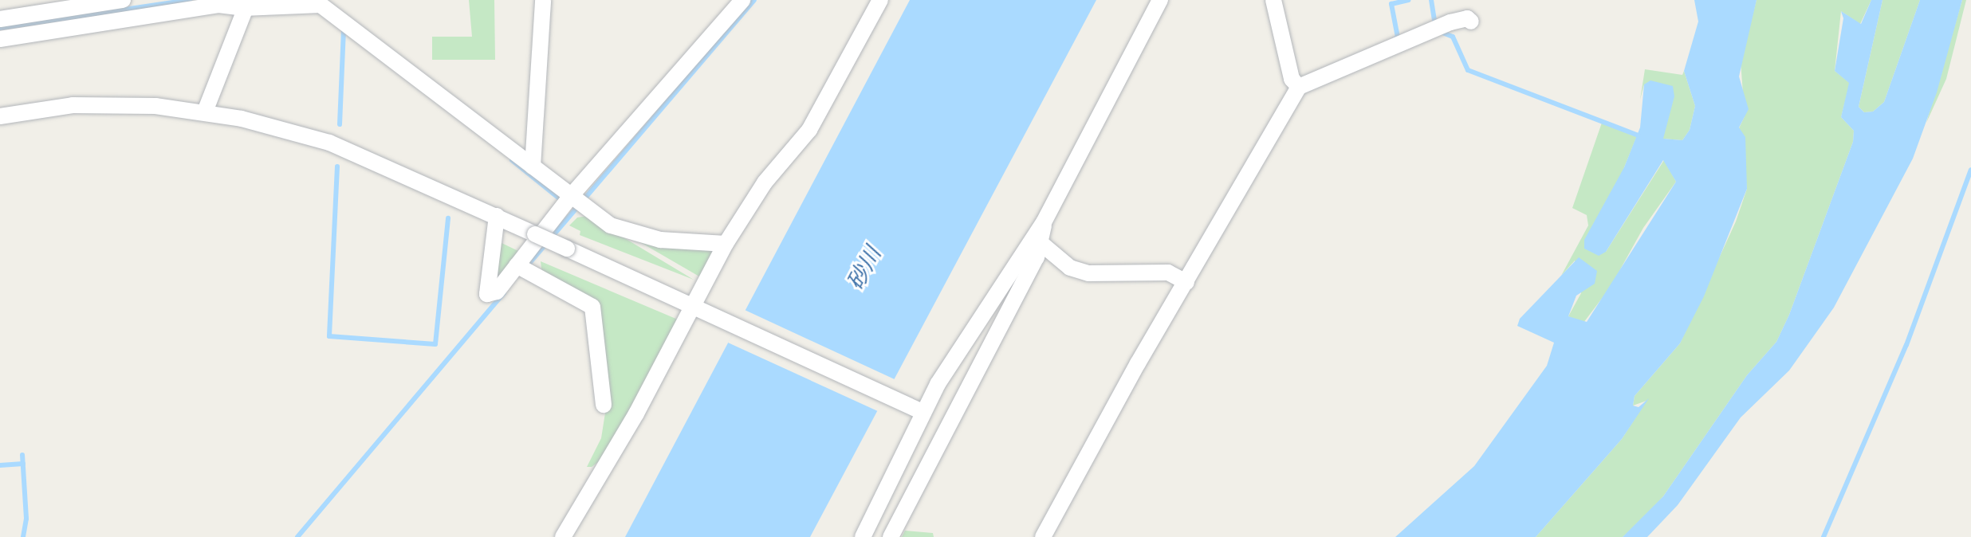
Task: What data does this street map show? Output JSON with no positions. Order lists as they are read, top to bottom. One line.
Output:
{"water":["砂川"]}
